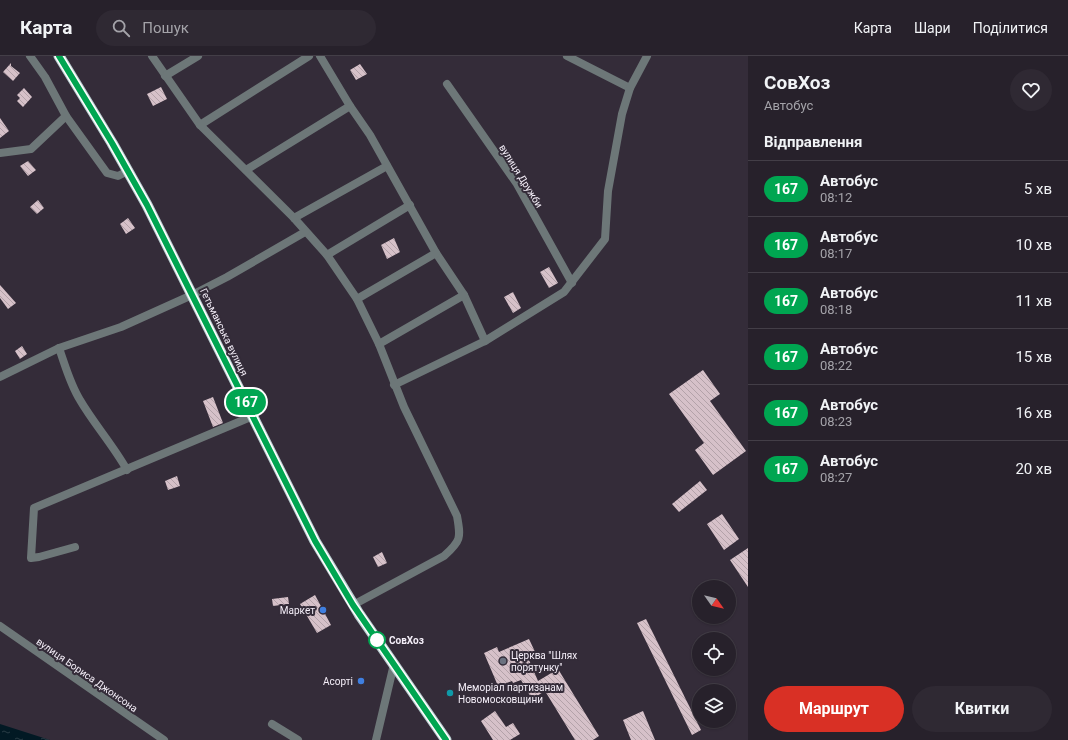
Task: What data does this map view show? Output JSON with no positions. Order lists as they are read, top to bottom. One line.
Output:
{"streets":{"highway":["Гетьманська вулиця"],"street":["вулиця Дружби","вулиця Бориса Джонсона"]},"places":["Маркет","СовХоз","Церква \"Шлях порятунку\"","Асорті","Меморіал партизанам Новомосковщини"],"lines":["bus line 167"],"north":"bottom right","page":{"header":"Карта","search":"Пошук","nav":["Карта","Шари","Поділитися"],"on_map":"167","heading":[["СовХоз","Автобус"],"Відправлення"],"list":[{"mark":"167","name":"Автобус","note":"08:12","value":"5 хв"},{"mark":"167","name":"Автобус","note":"08:17","value":"10 хв"},{"mark":"167","name":"Автобус","note":"08:18","value":"11 хв"},{"mark":"167","name":"Автобус","note":"08:22","value":"15 хв"},{"mark":"167","name":"Автобус","note":"08:23","value":"16 хв"},{"mark":"167","name":"Автобус","note":"08:27","value":"20 хв"}],"buttons":["Маршрут","Квитки"]}}
